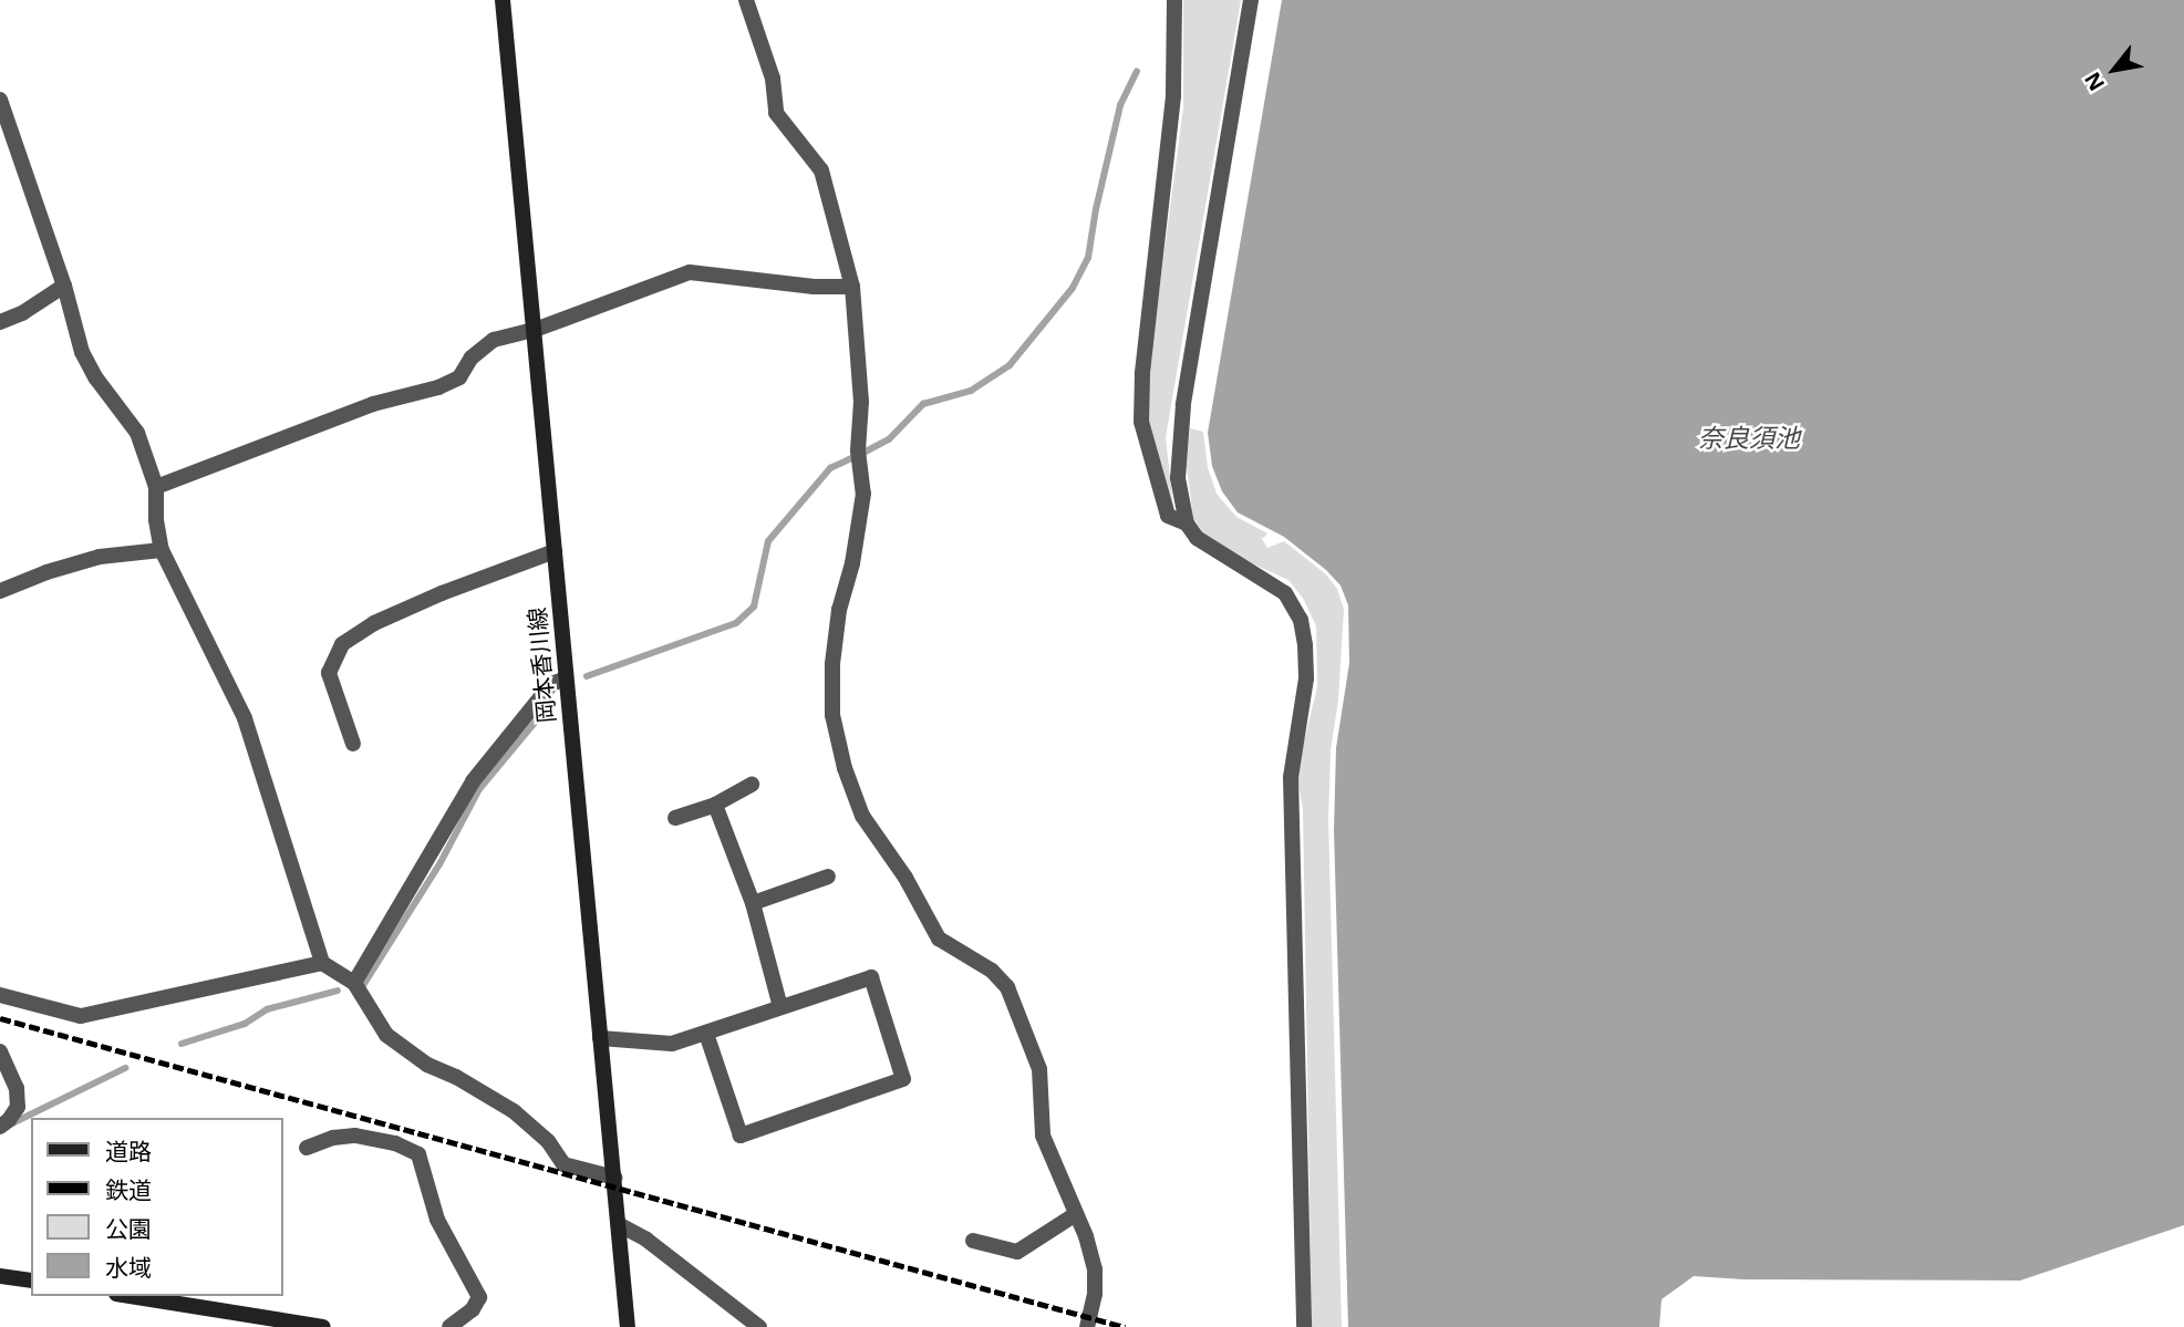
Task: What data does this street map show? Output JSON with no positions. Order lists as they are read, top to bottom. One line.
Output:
{"streets":{"main road":["岡本香川線"]},"water":["奈良須池"],"legend":["道路","鉄道","公園","水域"],"north":"bottom left"}
